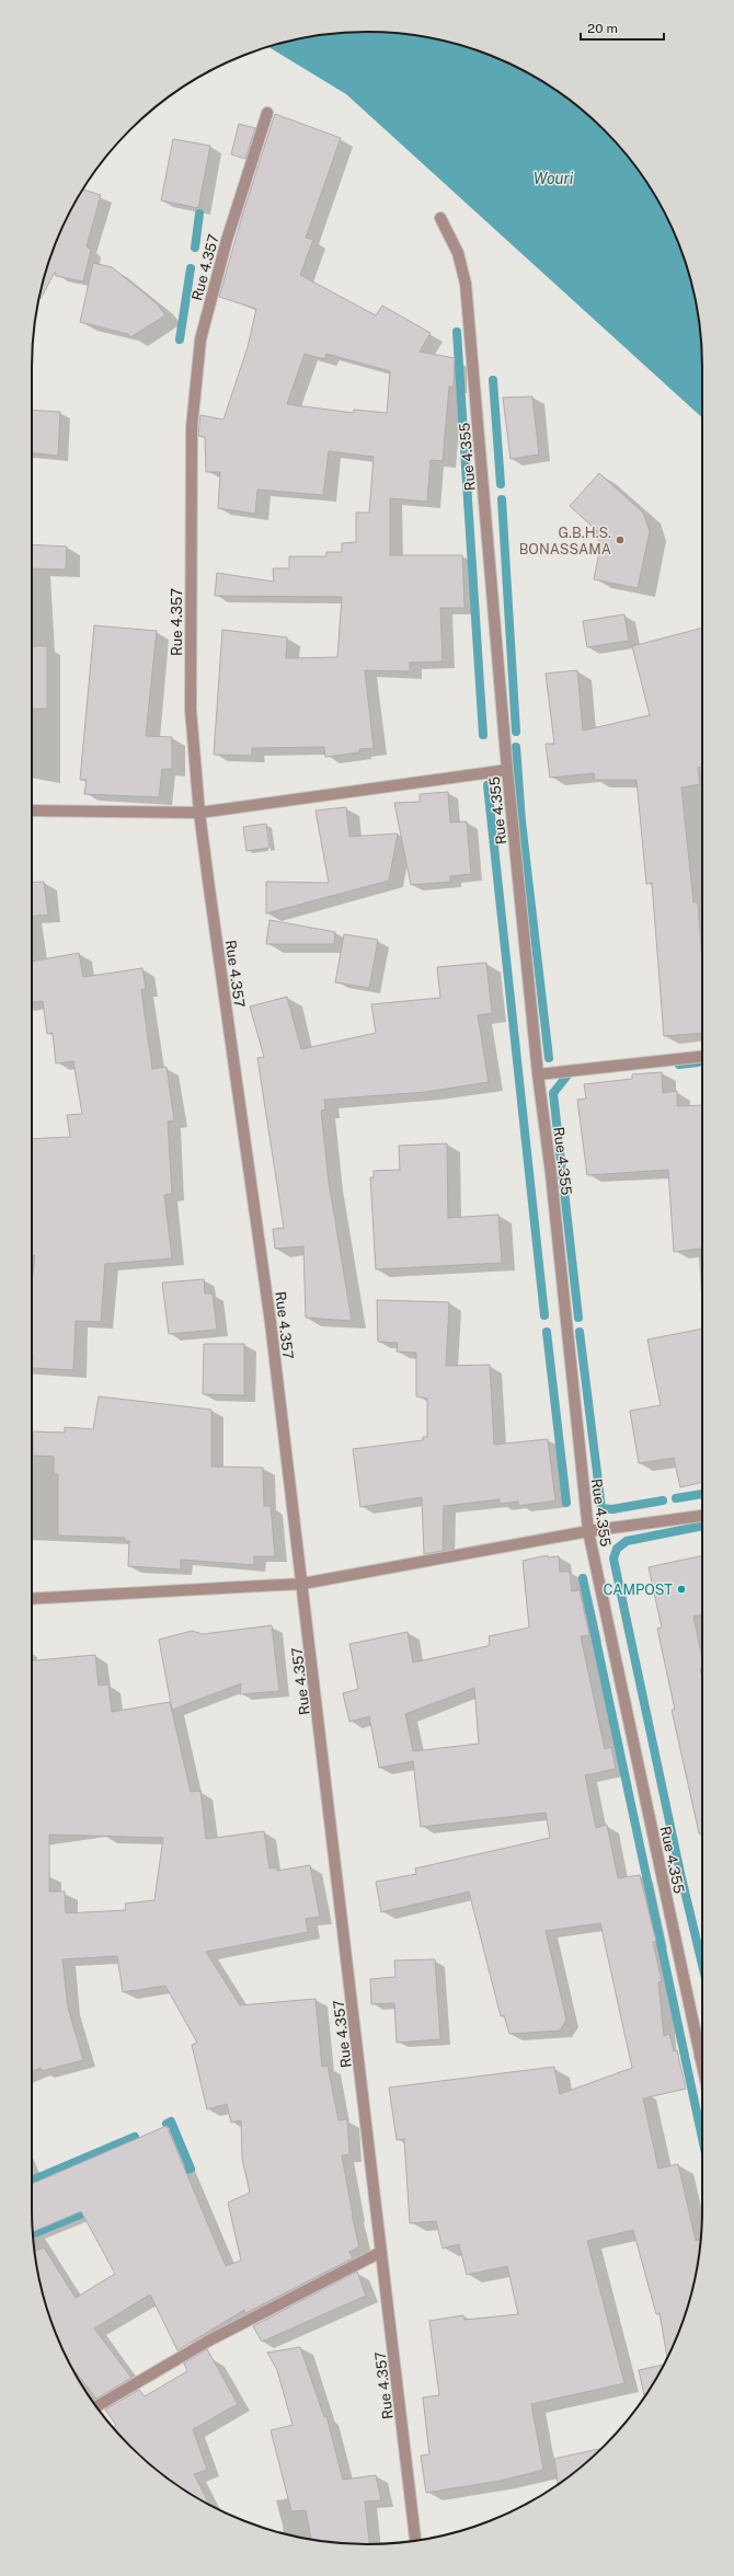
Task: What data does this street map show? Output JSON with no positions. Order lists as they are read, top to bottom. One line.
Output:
{"streets":{"street":["Rue 4.357","Rue 4.355"]},"water":["Wouri"],"places":["G.B.H.S. BONASSAMA","CAMPOST"],"scale_bar":"20 m"}
